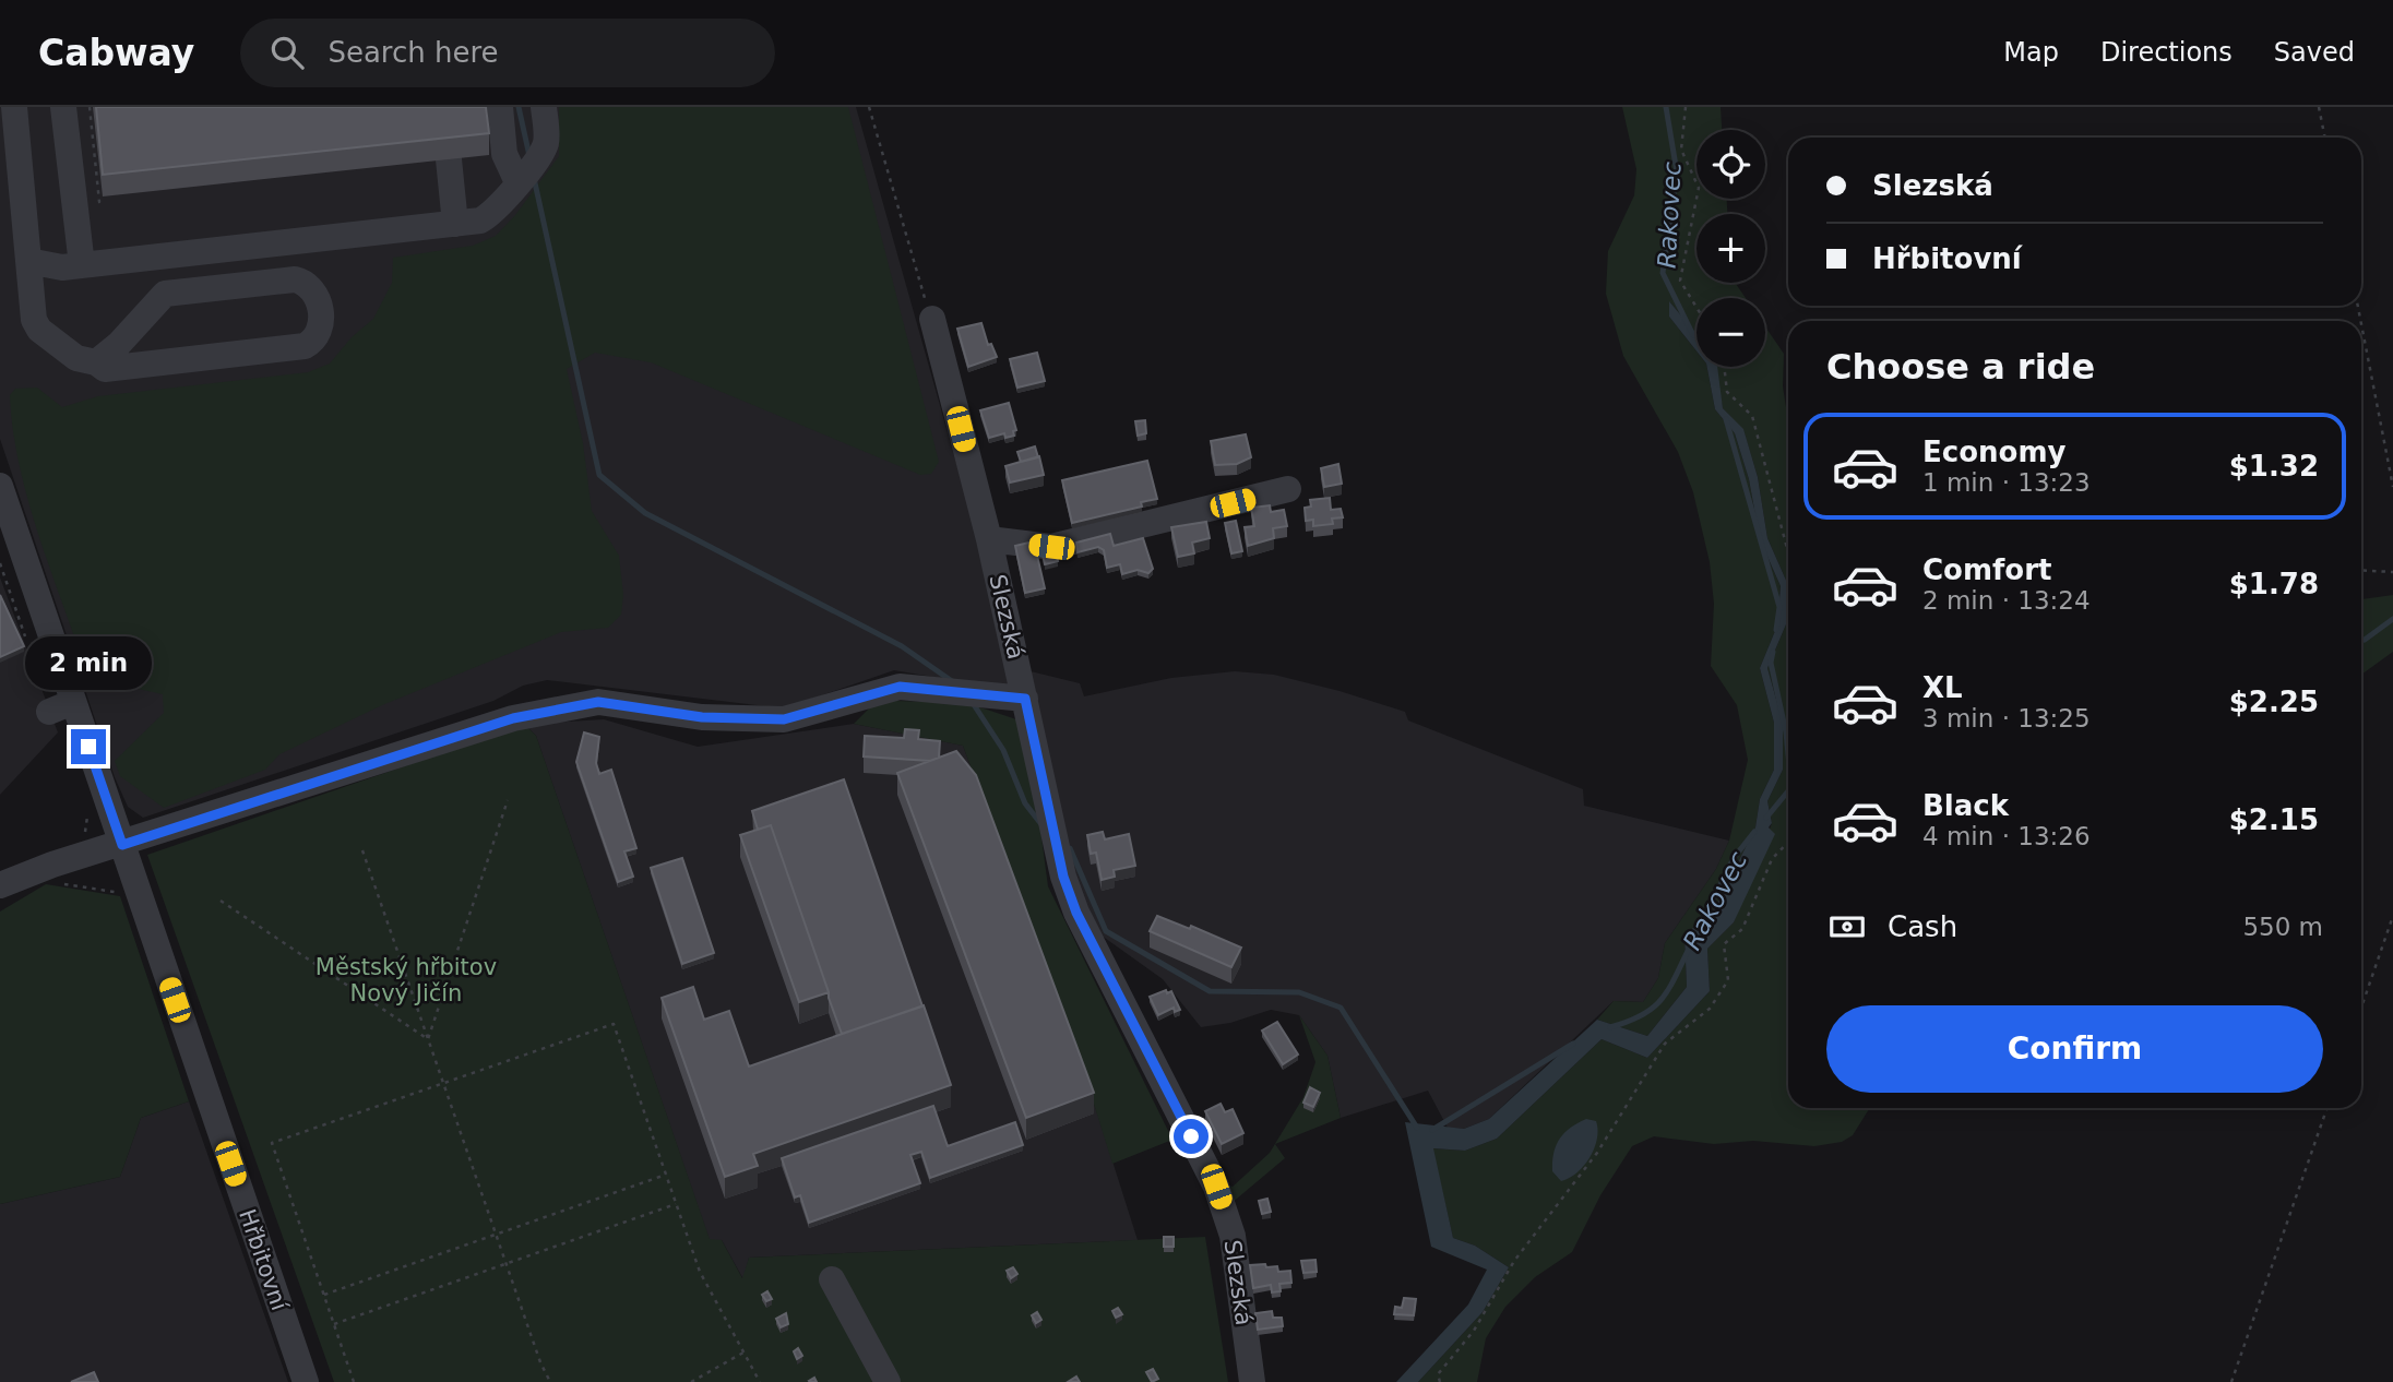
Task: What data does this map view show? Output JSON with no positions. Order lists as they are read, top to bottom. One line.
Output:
{"streets":{"street":["Slezská","Hřbitovní"]},"water":["Rakovec"],"parks":["Městský hřbitov Nový Jičín"],"page":{"header":"Cabway","search":"Search here","nav":["Map","Directions","Saved"],"map_buttons":["+","−"],"banner":["Slezská","Hřbitovní"],"heading":"Choose a ride","list":[{"name":"Economy","note":"1 min · 13:23","value":"$1.32"},{"name":"Comfort","note":"2 min · 13:24","value":"$1.78"},{"name":"XL","note":"3 min · 13:25","value":"$2.25"},{"name":"Black","note":"4 min · 13:26","value":"$2.15"}],"bubble":"2 min","pay":["Cash","550 m"],"buttons":"Confirm"}}
